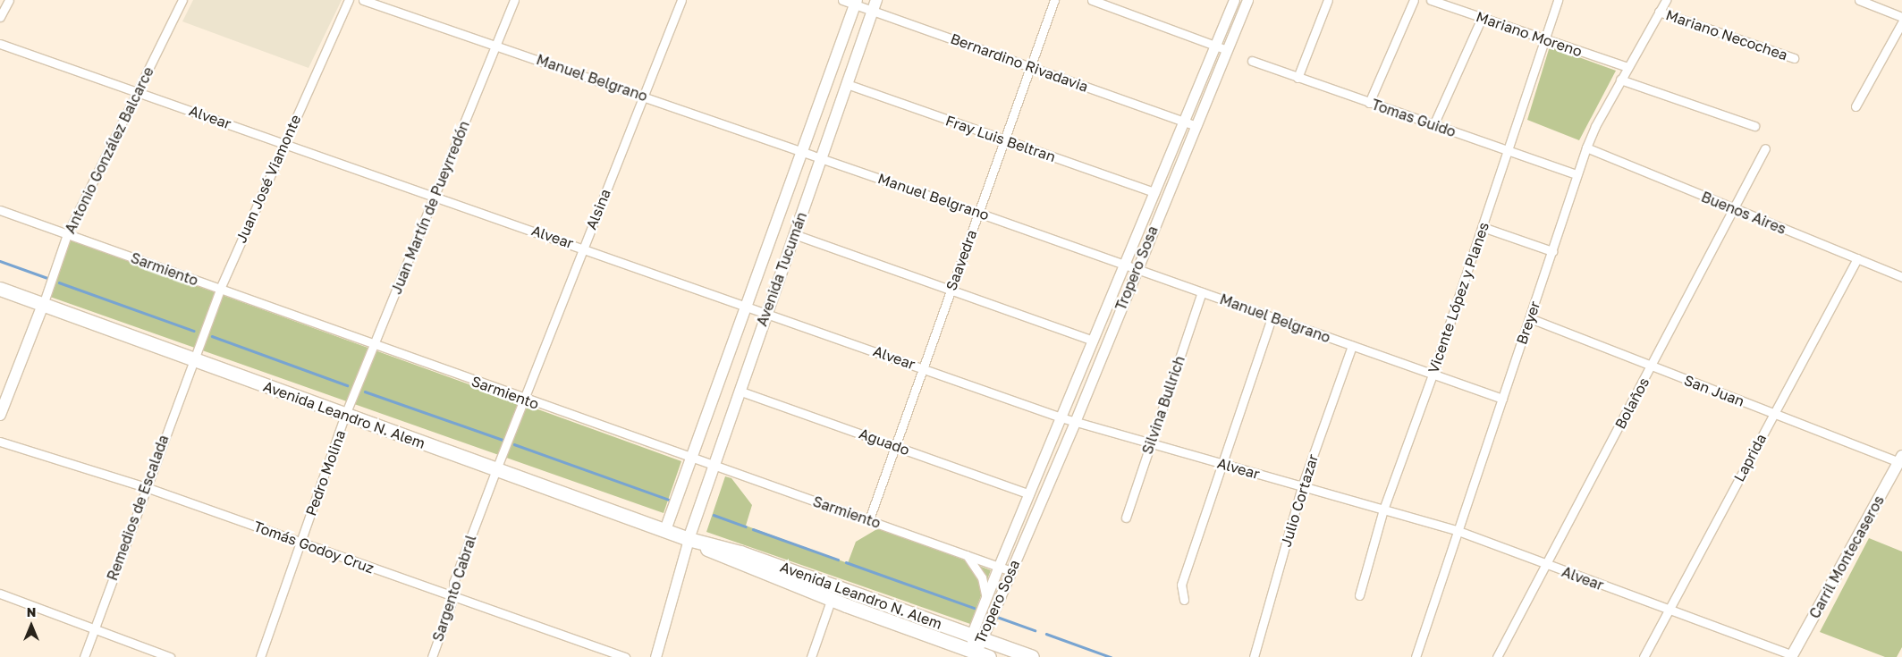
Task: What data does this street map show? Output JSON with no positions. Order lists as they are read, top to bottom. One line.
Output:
{"streets":{"main road":["Avenida Tucumán","Avenida Leandro N. Alem","Carril Montecaseros"],"street":["Mariano Moreno","Mariano Necochea","Bernardino Rivadavia","Manuel Belgrano","Alvear","Tomas Guido","Fray Luis Beltran","Antonio González Balcarce","Juan José Viamonte","Juan Martín de Pueyrredón","Alsina","Buenos Aires","Saavedra","Tropero Sosa","Sarmiento","Vicente López y Planes","Breyer","San Juan","Bolaños","Silvina Bullrich","Aguado","Laprida","Pedro Molina","Julio Cortazar","Remedios de Escalada","Tomás Godoy Cruz","Sargento Cabral"]},"crossings":[["Mariano Moreno","Vicente López y Planes"],["Mariano Moreno","Breyer"],["Mariano Necochea","Breyer"],["Bernardino Rivadavia","Saavedra"],["Bernardino Rivadavia","Tropero Sosa"],["Bernardino Rivadavia","Avenida Tucumán"],["Manuel Belgrano","Juan Martín de Pueyrredón"],["Manuel Belgrano","Alsina"],["Manuel Belgrano","Saavedra"],["Manuel Belgrano","Tropero Sosa"],["Manuel Belgrano","Avenida Tucumán"],["Manuel Belgrano","Vicente López y Planes"],["Manuel Belgrano","Breyer"],["Manuel Belgrano","Silvina Bullrich"],["Manuel Belgrano","Julio Cortazar"],["Alvear","Antonio González Balcarce"],["Alvear","Juan José Viamonte"],["Alvear","Juan Martín de Pueyrredón"],["Alvear","Alsina"],["Alvear","Saavedra"],["Alvear","Tropero Sosa"],["Alvear","Avenida Tucumán"],["Alvear","Vicente López y Planes"],["Alvear","Breyer"],["Alvear","Bolaños"],["Alvear","Silvina Bullrich"],["Alvear","Laprida"],["Alvear","Julio Cortazar"],["Alvear","Carril Montecaseros"],["Tomas Guido","Vicente López y Planes"],["Tomas Guido","Breyer"],["Fray Luis Beltran","Saavedra"],["Fray Luis Beltran","Tropero Sosa"],["Fray Luis Beltran","Avenida Tucumán"],["Antonio González Balcarce","Sarmiento"],["Antonio González Balcarce","Avenida Leandro N. Alem"],["Juan José Viamonte","Sarmiento"],["Juan José Viamonte","Avenida Leandro N. Alem"],["Juan José Viamonte","Remedios de Escalada"],["Juan Martín de Pueyrredón","Sarmiento"],["Juan Martín de Pueyrredón","Avenida Leandro N. Alem"],["Juan Martín de Pueyrredón","Pedro Molina"],["Alsina","Sarmiento"],["Alsina","Avenida Leandro N. Alem"],["Alsina","Sargento Cabral"],["Buenos Aires","Breyer"],["Buenos Aires","Bolaños"],["Buenos Aires","Laprida"],["Saavedra","Sarmiento"],["Saavedra","Aguado"],["Tropero Sosa","Sarmiento"],["Tropero Sosa","Avenida Leandro N. Alem"],["Tropero Sosa","Aguado"],["Sarmiento","Avenida Tucumán"],["Avenida Tucumán","Avenida Leandro N. Alem"],["Avenida Tucumán","Aguado"],["Breyer","San Juan"],["San Juan","Bolaños"],["San Juan","Laprida"],["San Juan","Carril Montecaseros"],["Avenida Leandro N. Alem","Pedro Molina"],["Avenida Leandro N. Alem","Remedios de Escalada"],["Avenida Leandro N. Alem","Sargento Cabral"],["Pedro Molina","Tomás Godoy Cruz"],["Remedios de Escalada","Tomás Godoy Cruz"],["Tomás Godoy Cruz","Sargento Cabral"]],"north":"top"}
